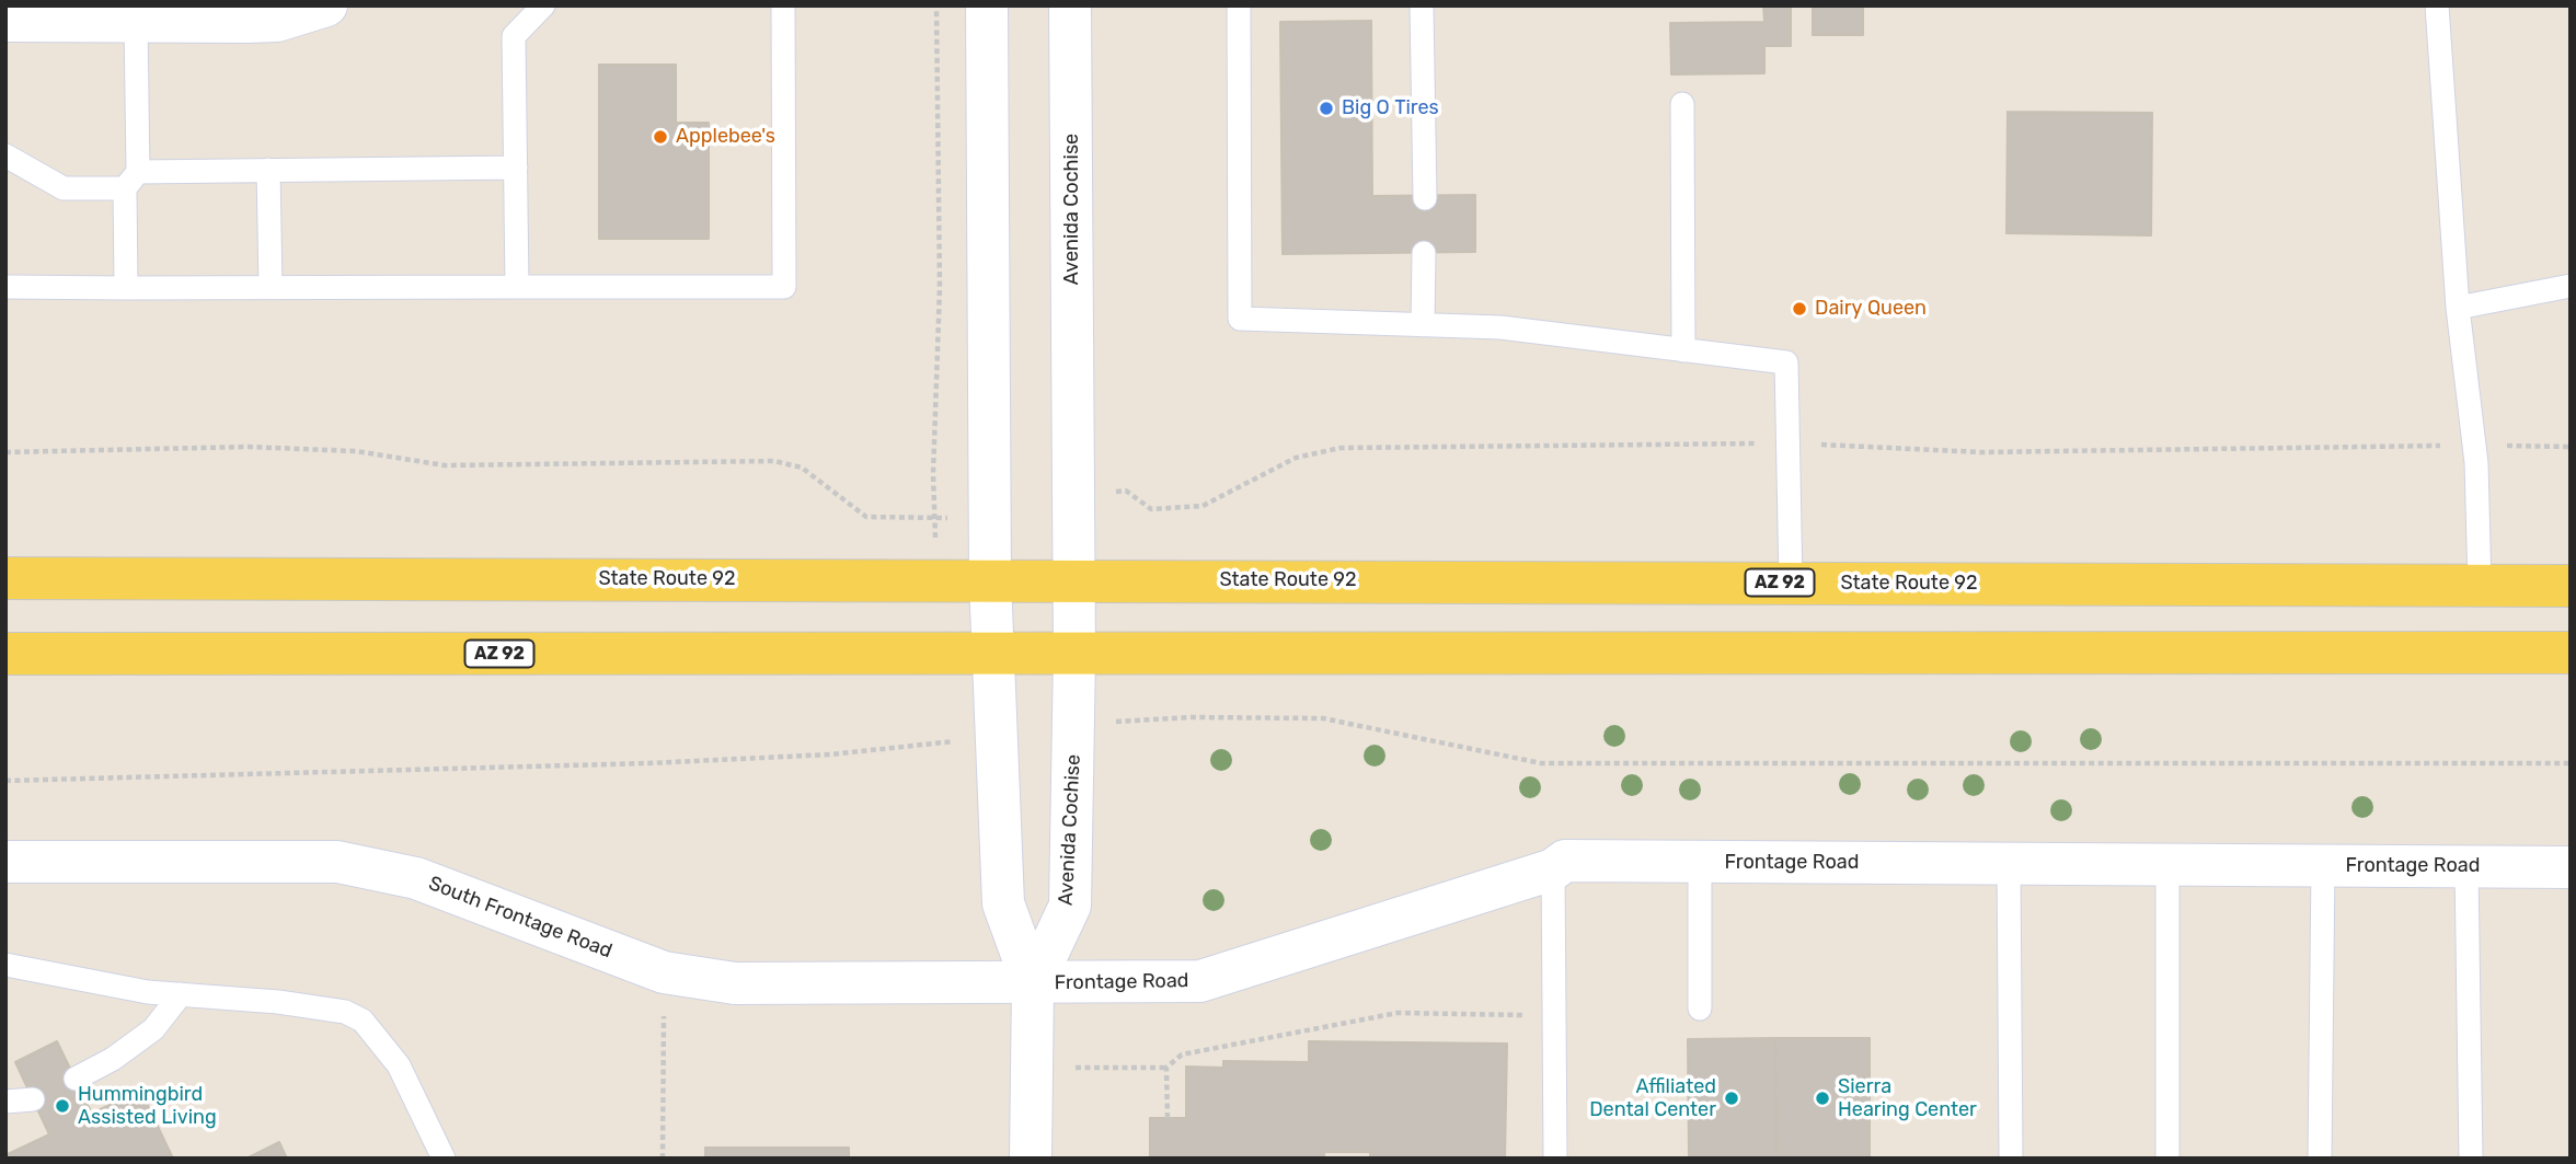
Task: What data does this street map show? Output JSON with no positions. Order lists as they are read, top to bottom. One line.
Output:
{"streets":{"main road":["State Route 92","AZ 92"],"street":["Avenida Cochise","Frontage Road","South Frontage Road"]},"crossings":[["Avenida Cochise","State Route 92"],["Avenida Cochise","AZ 92"],["Avenida Cochise","Frontage Road"],["Avenida Cochise","South Frontage Road"],["Frontage Road","South Frontage Road"]],"places":["Big O Tires","Applebee's","Dairy Queen","Affiliated Dental Center","Sierra Hearing Center","Hummingbird Assisted Living"]}
